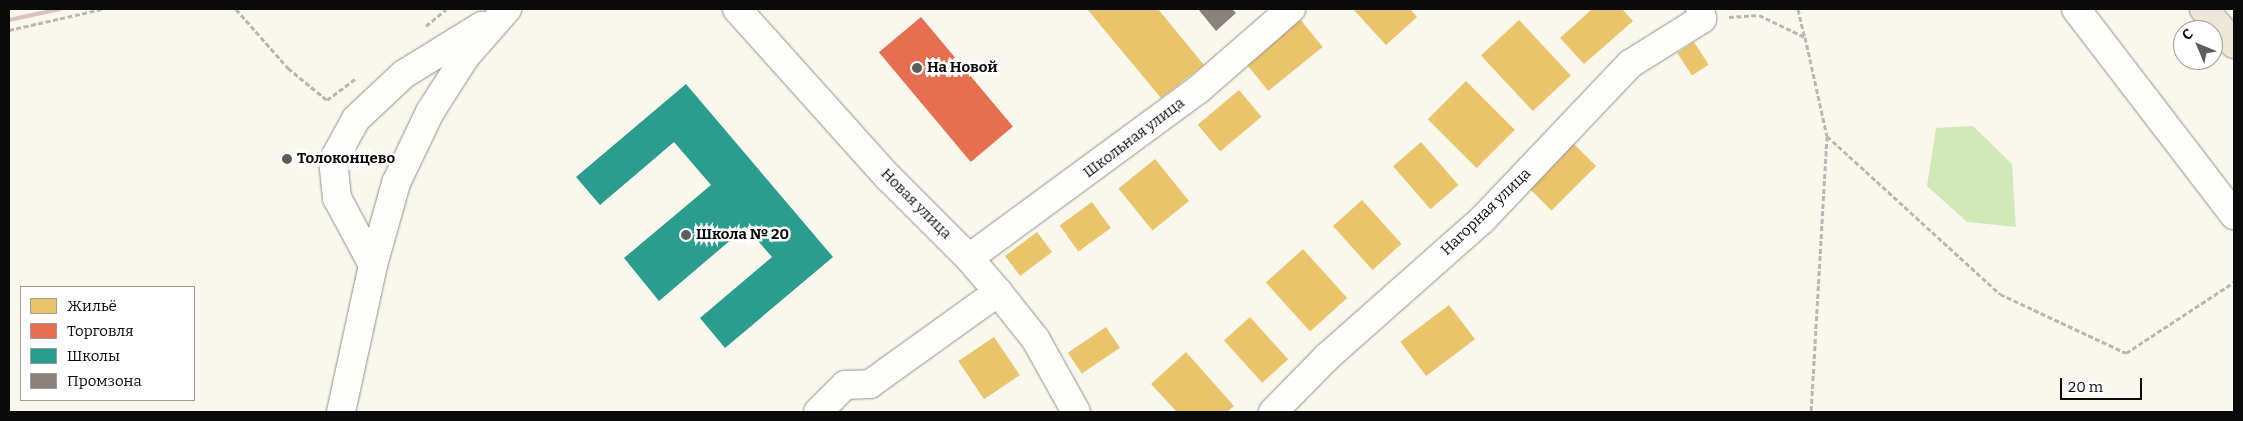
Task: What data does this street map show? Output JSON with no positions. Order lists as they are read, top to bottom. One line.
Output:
{"streets":{"street":["Школьная улица","Новая улица","Нагорная улица"]},"crossings":[["Школьная улица","Новая улица"]],"places":["На Новой","Толоконцево","Школа № 20"],"legend":["Жильё","Торговля","Школы","Промзона"],"scale_bar":"20 m","north":"top left"}
